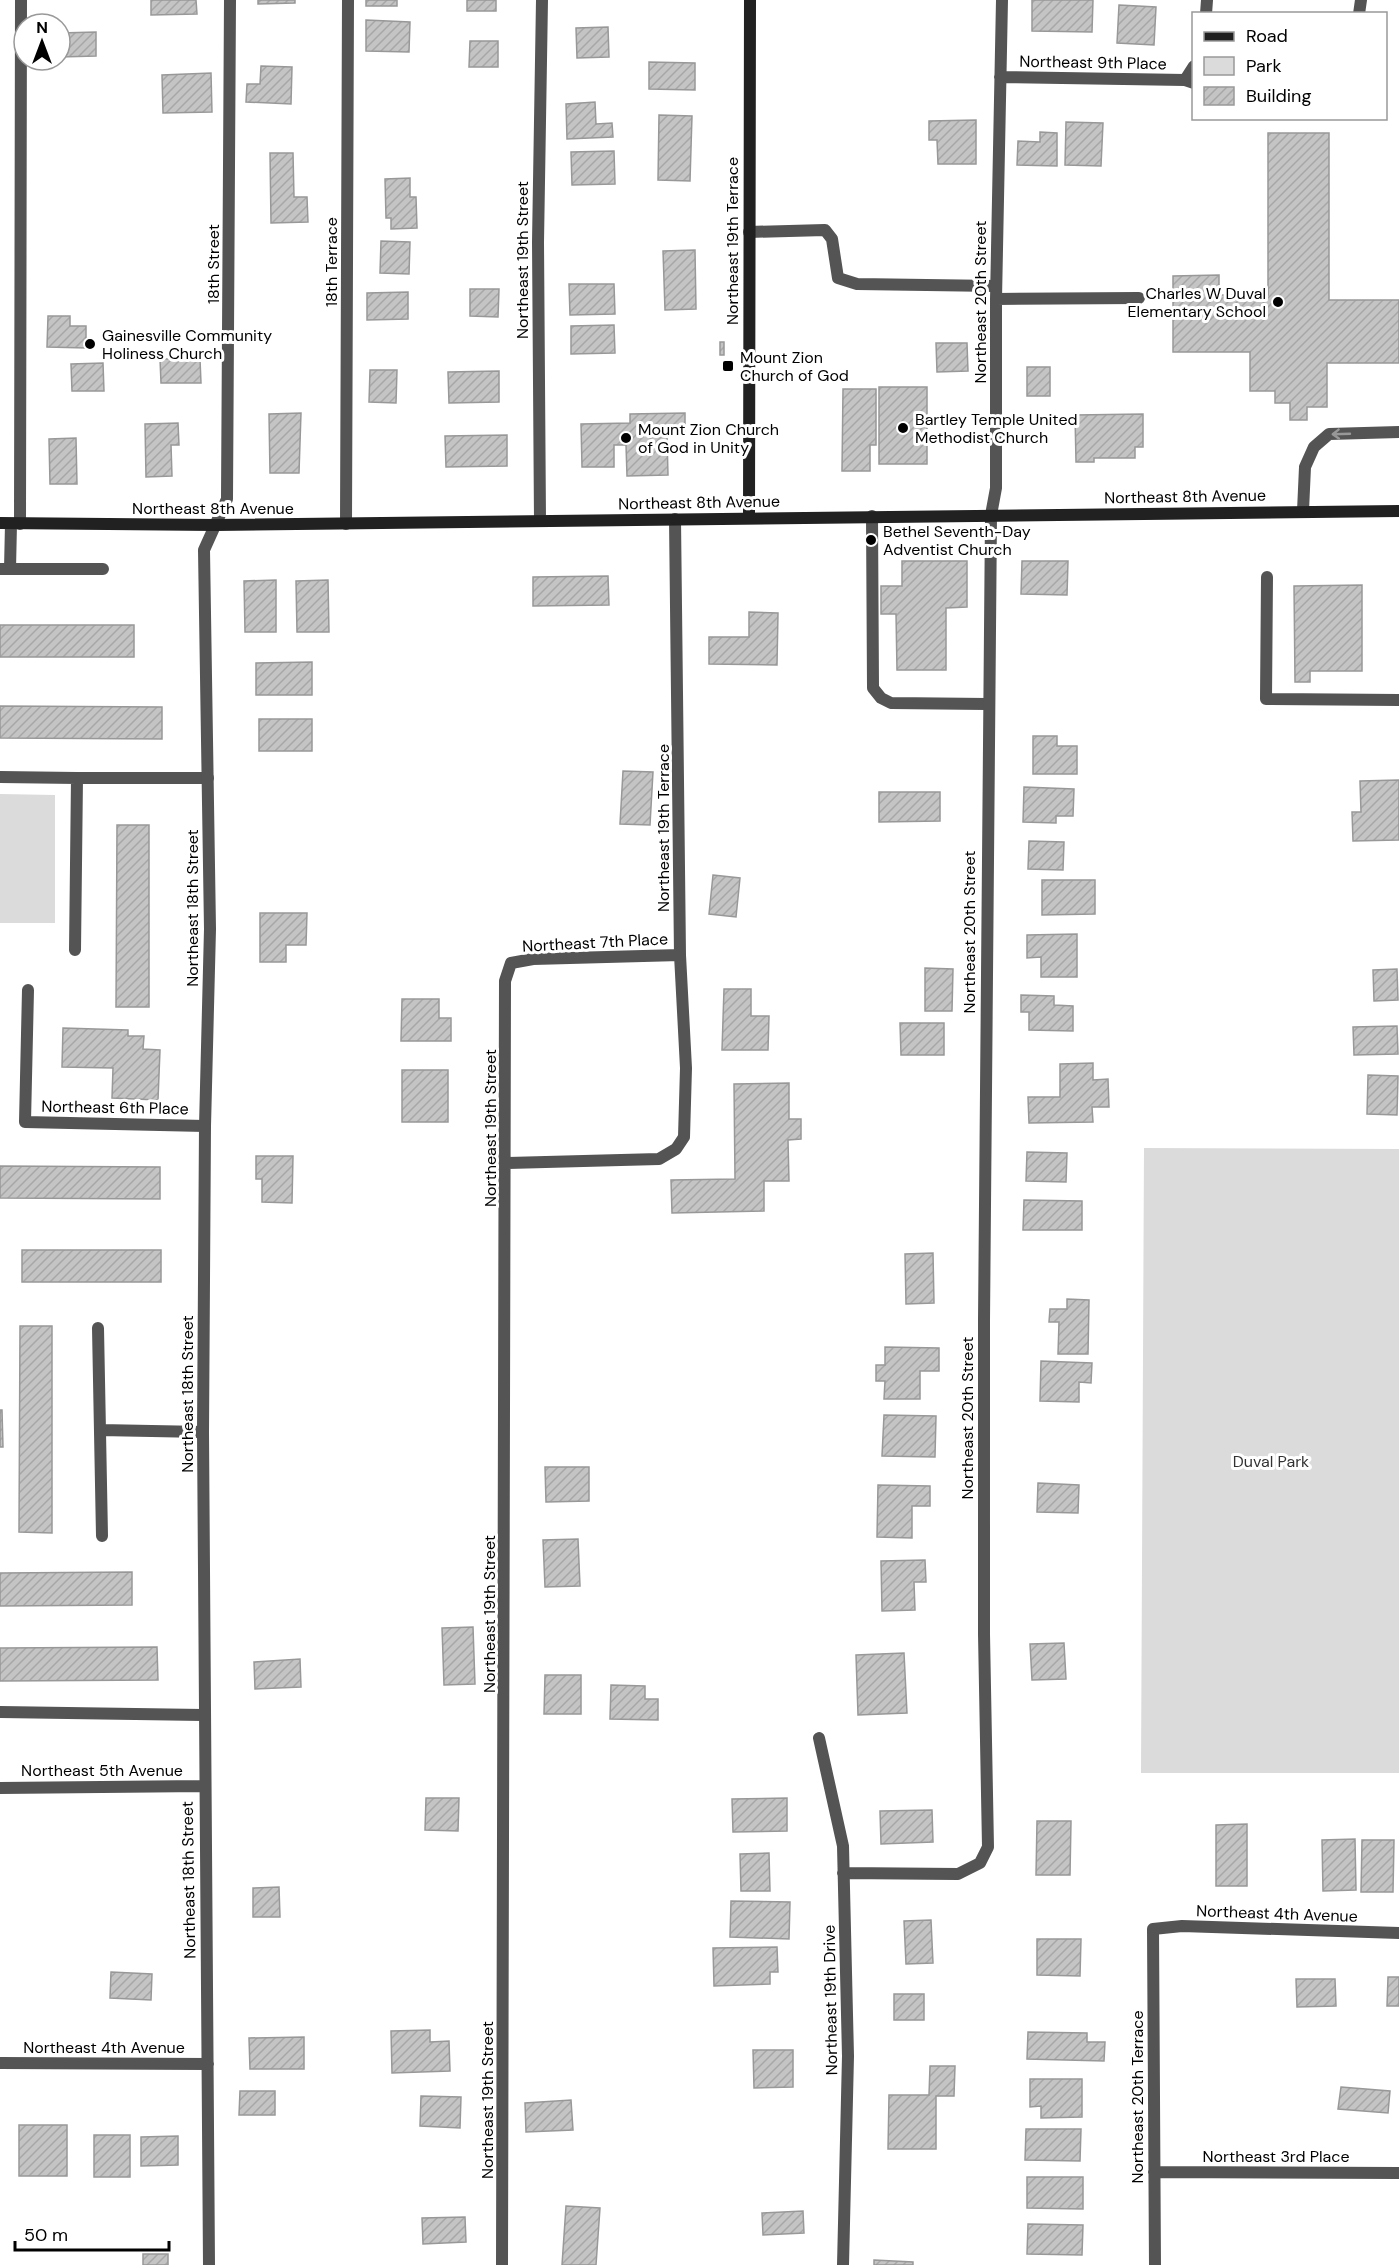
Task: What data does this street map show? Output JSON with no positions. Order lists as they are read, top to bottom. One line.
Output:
{"streets":{"street":["Northeast 9th Place","Northeast 19th Terrace","Northeast 19th Street","18th Terrace","18th Street","Northeast 20th Street","Northeast 8th Avenue","Northeast 18th Street","Northeast 7th Place","Northeast 6th Place","Northeast 5th Avenue","Northeast 4th Avenue","Northeast 19th Drive","Northeast 20th Terrace","Northeast 3rd Place"]},"crossings":[["Northeast 9th Place","Northeast 20th Street"],["Northeast 19th Terrace","Northeast 19th Street"],["Northeast 19th Terrace","Northeast 8th Avenue"],["Northeast 19th Terrace","Northeast 7th Place"],["Northeast 19th Street","Northeast 8th Avenue"],["Northeast 19th Street","Northeast 7th Place"],["18th Terrace","Northeast 8th Avenue"],["18th Street","Northeast 8th Avenue"],["18th Street","Northeast 18th Street"],["Northeast 20th Street","Northeast 8th Avenue"],["Northeast 20th Street","Northeast 19th Drive"],["Northeast 8th Avenue","Northeast 18th Street"],["Northeast 18th Street","Northeast 6th Place"],["Northeast 18th Street","Northeast 5th Avenue"],["Northeast 18th Street","Northeast 4th Avenue"],["Northeast 4th Avenue","Northeast 20th Terrace"],["Northeast 20th Terrace","Northeast 3rd Place"]],"parks":["Duval Park"],"places":{"other":["Charles W Duval Elementary School","Gainesville Community Holiness Church","Bartley Temple United Methodist Church","Mount Zion Church of God in Unity","Bethel Seventh-Day Adventist Church"],"transit":["Mount Zion Church of God"]},"legend":["Road","Park","Building"],"scale_bar":"50 m","north":"top"}
